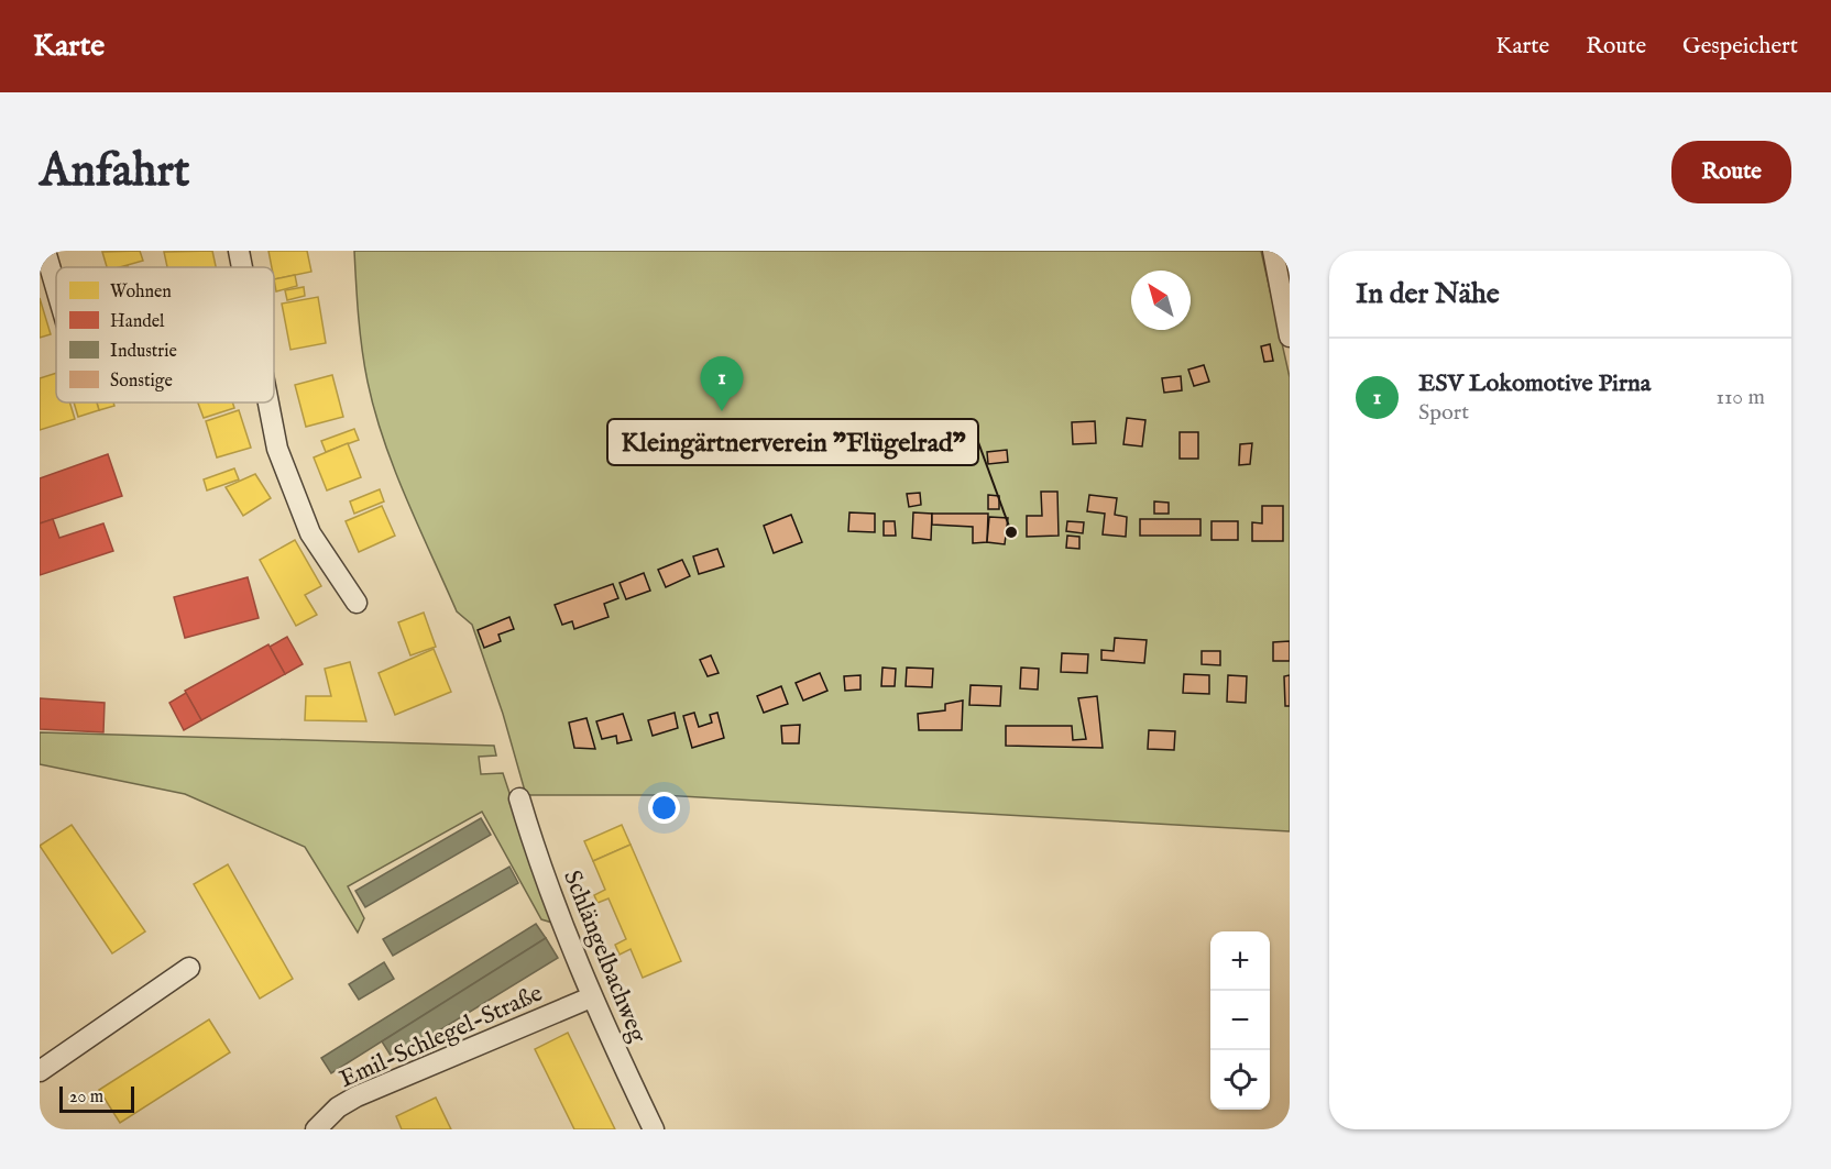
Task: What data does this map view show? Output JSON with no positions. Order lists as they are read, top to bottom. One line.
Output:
{"streets":{"street":["Schlängelbachweg","Emil-Schlegel-Straße"]},"crossings":[["Schlängelbachweg","Emil-Schlegel-Straße"]],"places":["Kleingärtnerverein \"Flügelrad\""],"legend":["Wohnen","Handel","Industrie","Sonstige"],"scale_bar":"20 m","north":"top left","page":{"header":"Karte","nav":["Karte","Route","Gespeichert"],"buttons":"Route","title":"Anfahrt","heading":"In der Nähe","list":[{"mark":"1","name":"ESV Lokomotive Pirna","note":"Sport","value":"110 m"}],"pins":"1","map_buttons":["+","−"],"scale":"20 m"}}
